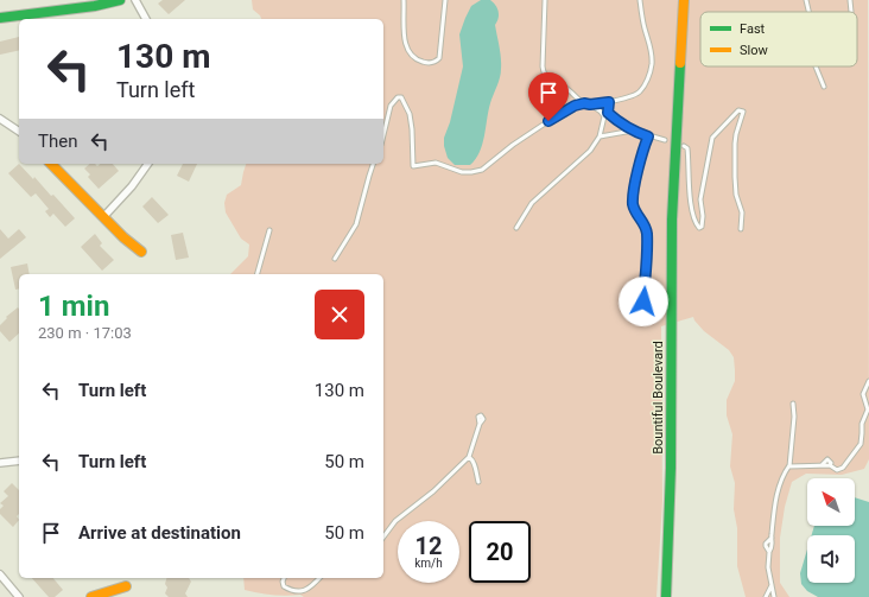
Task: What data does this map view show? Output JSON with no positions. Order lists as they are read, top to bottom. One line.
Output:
{"streets":{"main road":["Bountiful Boulevard"]},"legend":["Fast","Slow"],"north":"top left","page":{"turn":["130 m","Turn left"],"then":"Then","heading":["1 min","230 m · 17:03"],"list":[{"name":"Turn left","value":"130 m"},{"name":"Turn left","value":"50 m"},{"name":"Arrive at destination","value":"50 m"}],"speed":"12 km/h","limit":"20"}}
